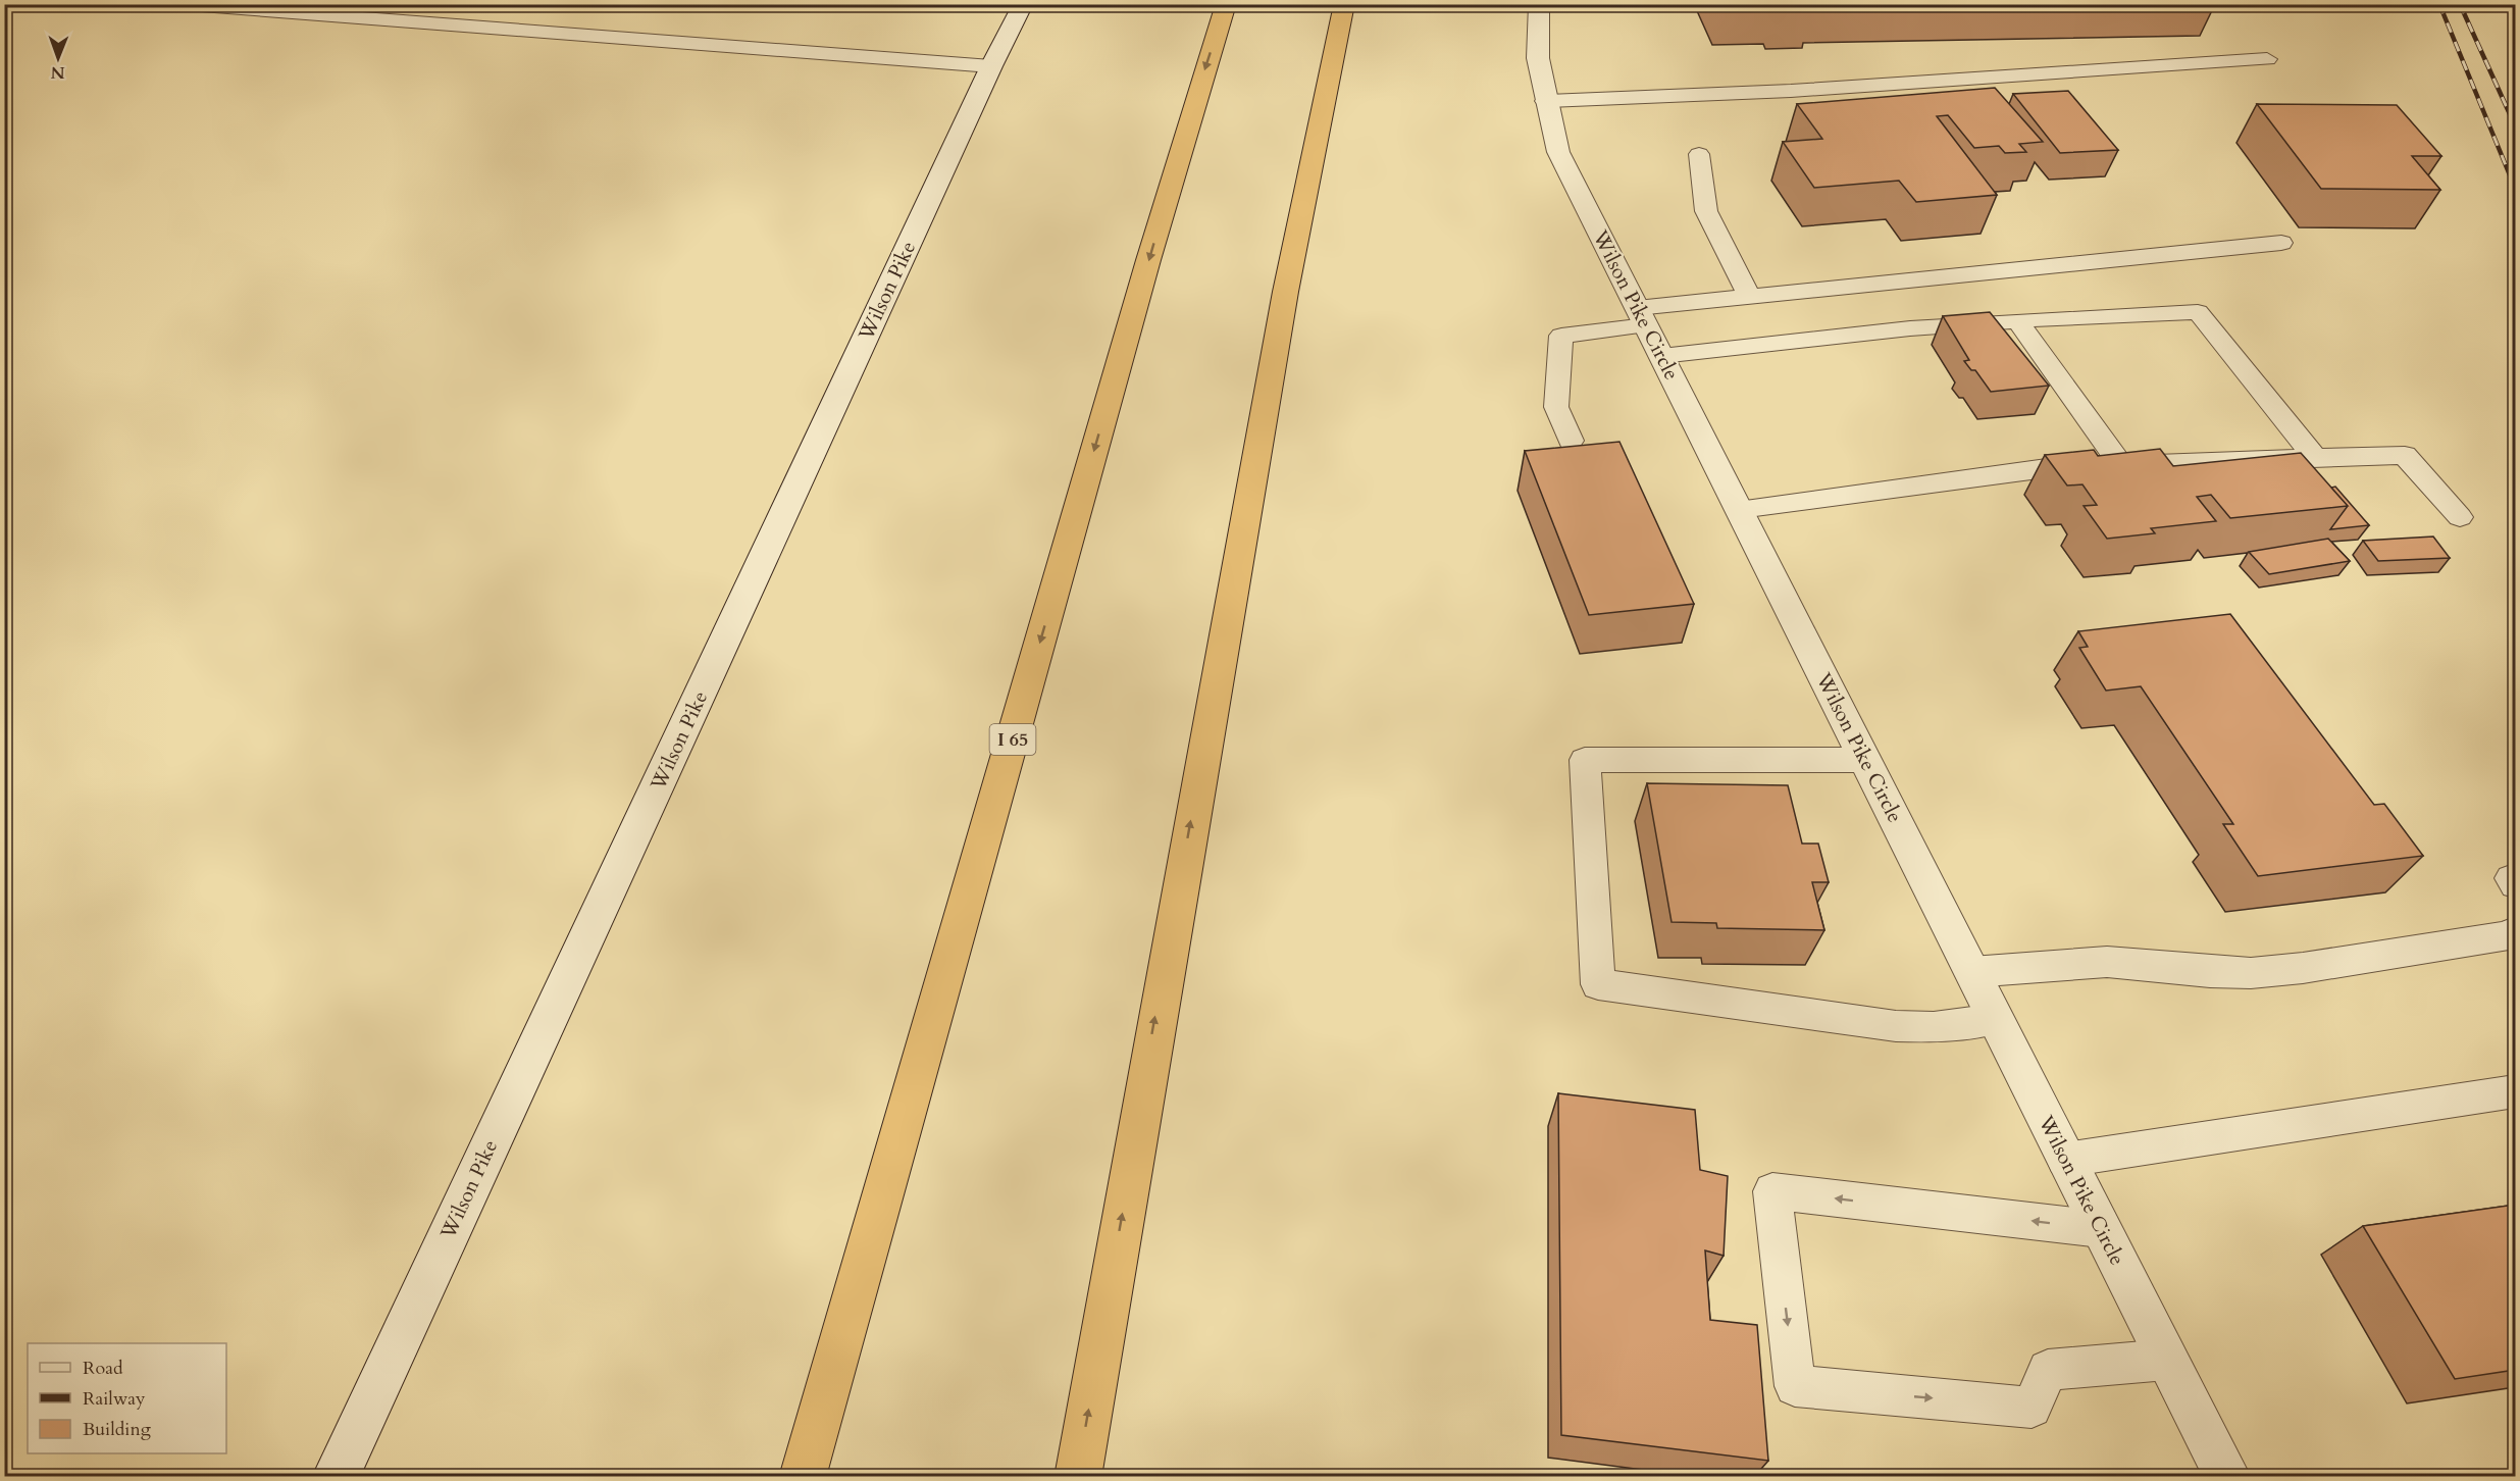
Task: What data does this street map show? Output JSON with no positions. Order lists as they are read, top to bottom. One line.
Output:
{"streets":{"highway":["I 65"],"street":["Wilson Pike","Wilson Pike Circle"]},"legend":["Road","Railway","Building"],"north":"bottom"}
